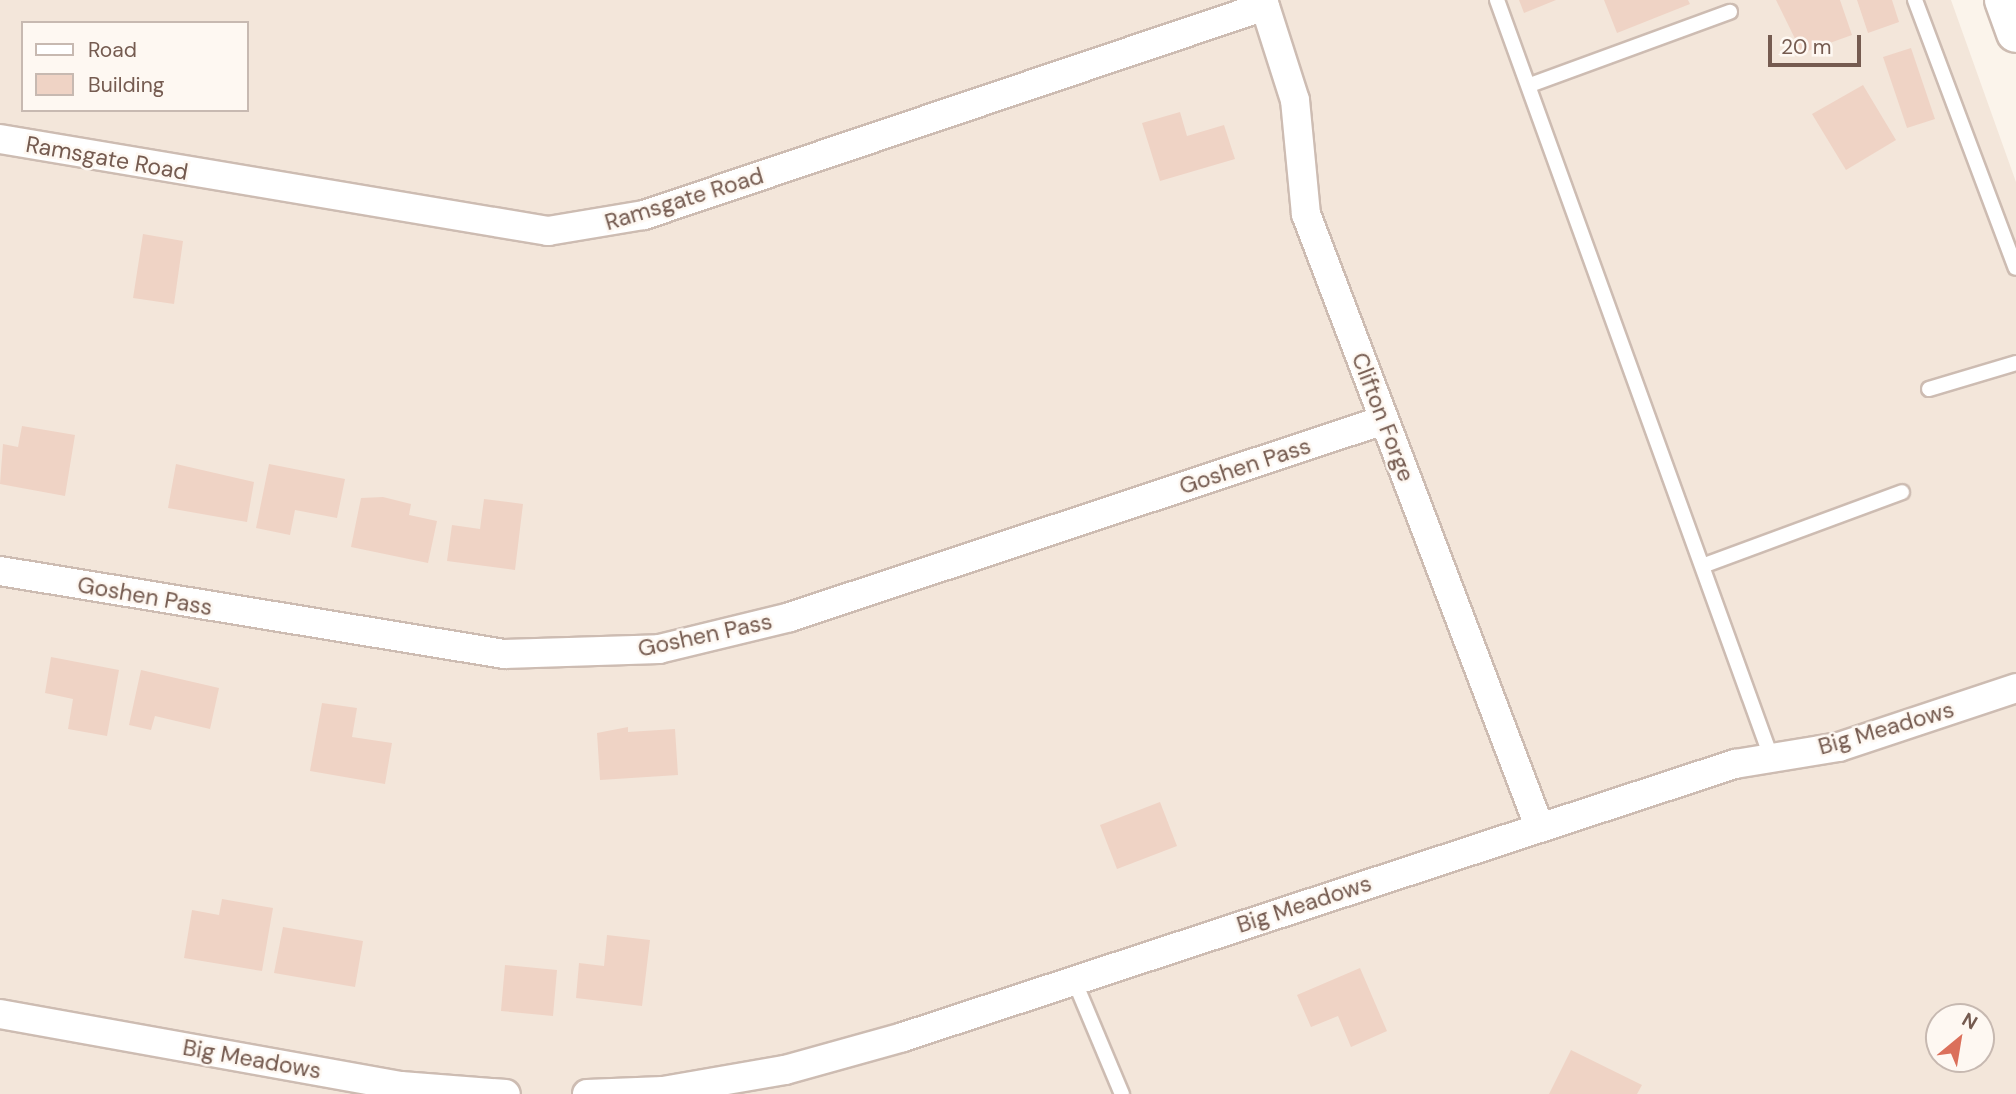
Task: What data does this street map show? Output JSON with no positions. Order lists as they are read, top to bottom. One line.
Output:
{"streets":{"street":["Ramsgate Road","Clifton Forge","Goshen Pass","Big Meadows"]},"crossings":[["Ramsgate Road","Clifton Forge"],["Clifton Forge","Goshen Pass"],["Clifton Forge","Big Meadows"]],"legend":["Road","Building"],"scale_bar":"20 m","north":"top right"}
